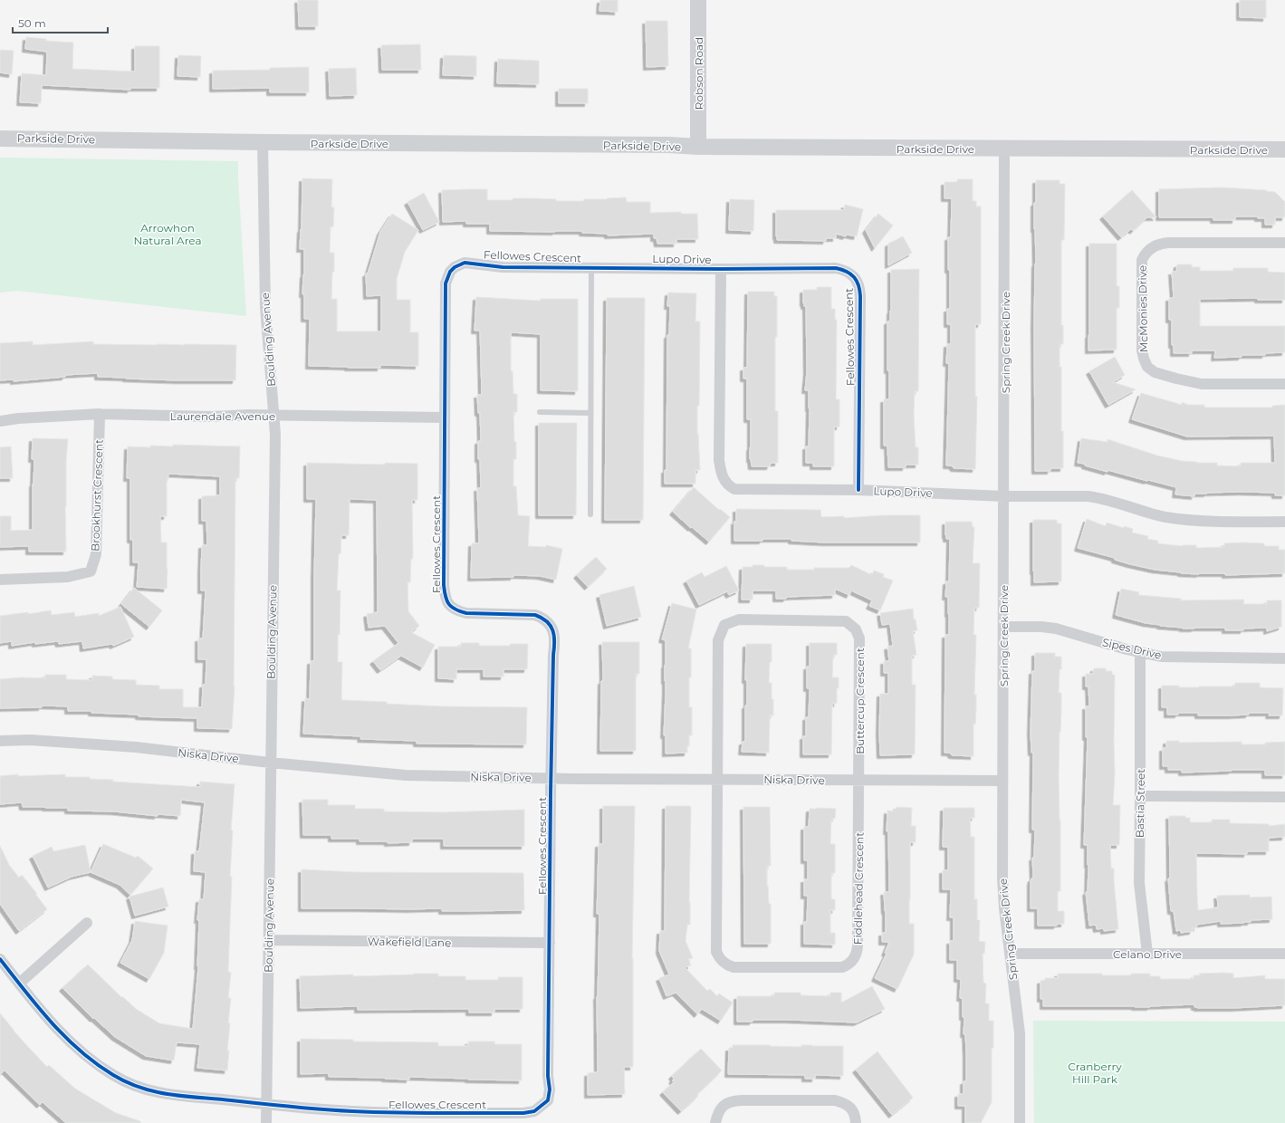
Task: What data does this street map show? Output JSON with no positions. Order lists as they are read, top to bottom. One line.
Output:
{"streets":{"main road":["Robson Road","Parkside Drive"],"street":["Fellowes Crescent","Lupo Drive","McMonies Drive","Boulding Avenue","Spring Creek Drive","Laurendale Avenue","Brookhurst Crescent","Sipes Drive","Buttercup Crescent","Niska Drive","Bastia Street","Fiddlehead Crescent","Wakefield Lane","Celano Drive"]},"crossings":[["Robson Road","Parkside Drive"],["Parkside Drive","Boulding Avenue"],["Parkside Drive","Spring Creek Drive"],["Fellowes Crescent","Lupo Drive"],["Fellowes Crescent","Boulding Avenue"],["Fellowes Crescent","Laurendale Avenue"],["Fellowes Crescent","Niska Drive"],["Fellowes Crescent","Wakefield Lane"],["Lupo Drive","Spring Creek Drive"],["Boulding Avenue","Laurendale Avenue"],["Boulding Avenue","Niska Drive"],["Boulding Avenue","Wakefield Lane"],["Spring Creek Drive","Sipes Drive"],["Spring Creek Drive","Niska Drive"],["Spring Creek Drive","Celano Drive"],["Laurendale Avenue","Brookhurst Crescent"],["Sipes Drive","Bastia Street"],["Buttercup Crescent","Niska Drive"],["Buttercup Crescent","Fiddlehead Crescent"],["Niska Drive","Fiddlehead Crescent"],["Bastia Street","Celano Drive"]],"parks":["Arrowhon Natural Area","Cranberry Hill Park"],"scale_bar":"50 m"}
